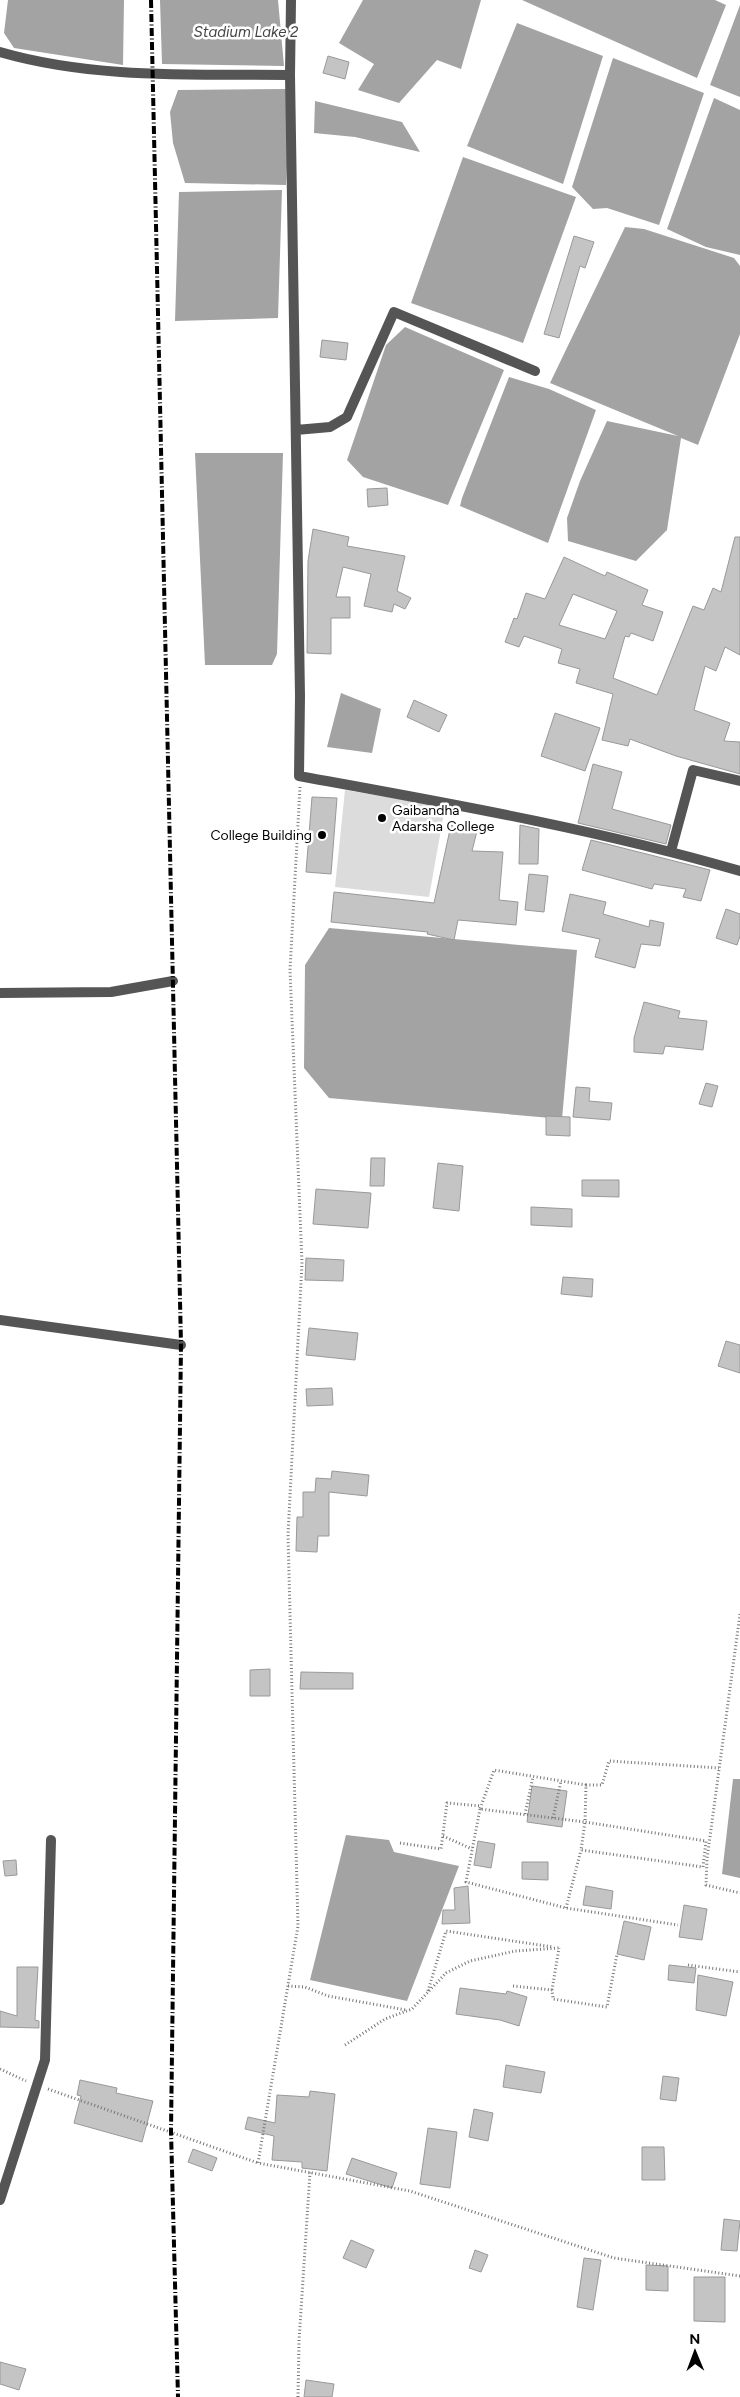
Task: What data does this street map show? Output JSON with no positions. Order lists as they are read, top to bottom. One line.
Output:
{"water":["Stadium Lake 2"],"places":["Gaibandha Adarsha College","College Building"],"north":"top"}
